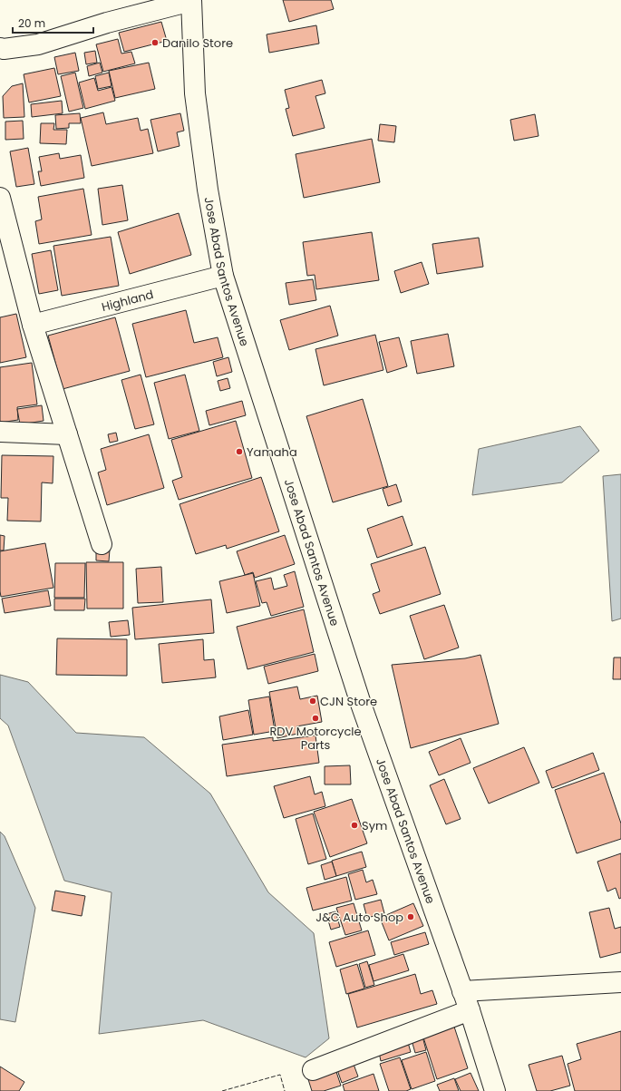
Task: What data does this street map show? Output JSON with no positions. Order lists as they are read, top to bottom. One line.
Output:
{"streets":{"street":["Jose Abad Santos Avenue","Highland"]},"crossings":[["Jose Abad Santos Avenue","Highland"]],"places":["Danilo Store","Yamaha","CJN Store","RDV Motorcycle Parts","Sym","J&C Auto Shop"],"scale_bar":"20 m"}
